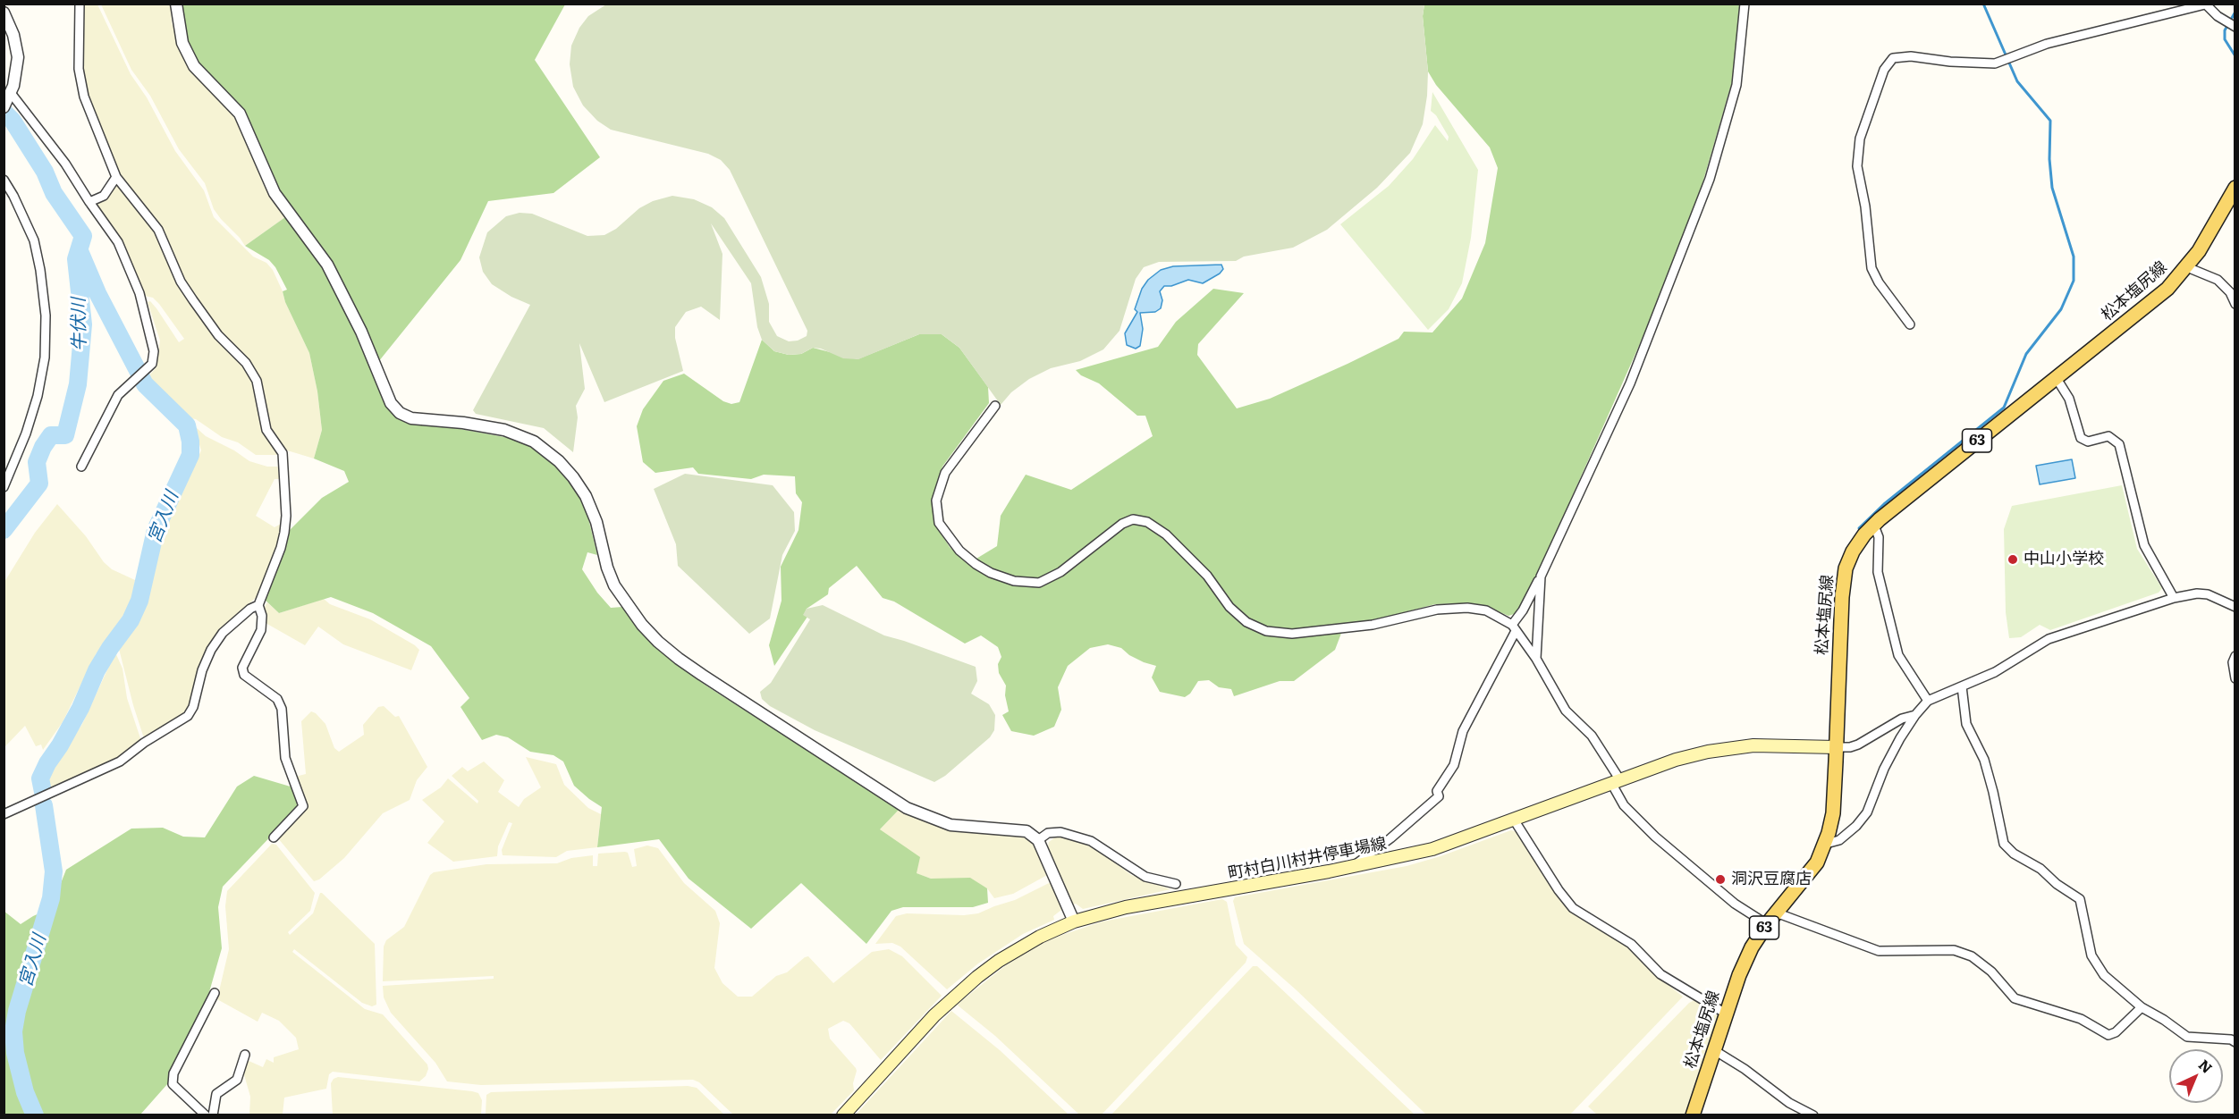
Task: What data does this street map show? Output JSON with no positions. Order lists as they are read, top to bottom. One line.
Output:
{"streets":{"main road":["松本塩尻線","63","町村白川村井停車場線"]},"crossings":[["松本塩尻線","町村白川村井停車場線"]],"water":["牛伏川","宮入川"],"places":["中山小学校","洞沢豆腐店"],"north":"top right"}
